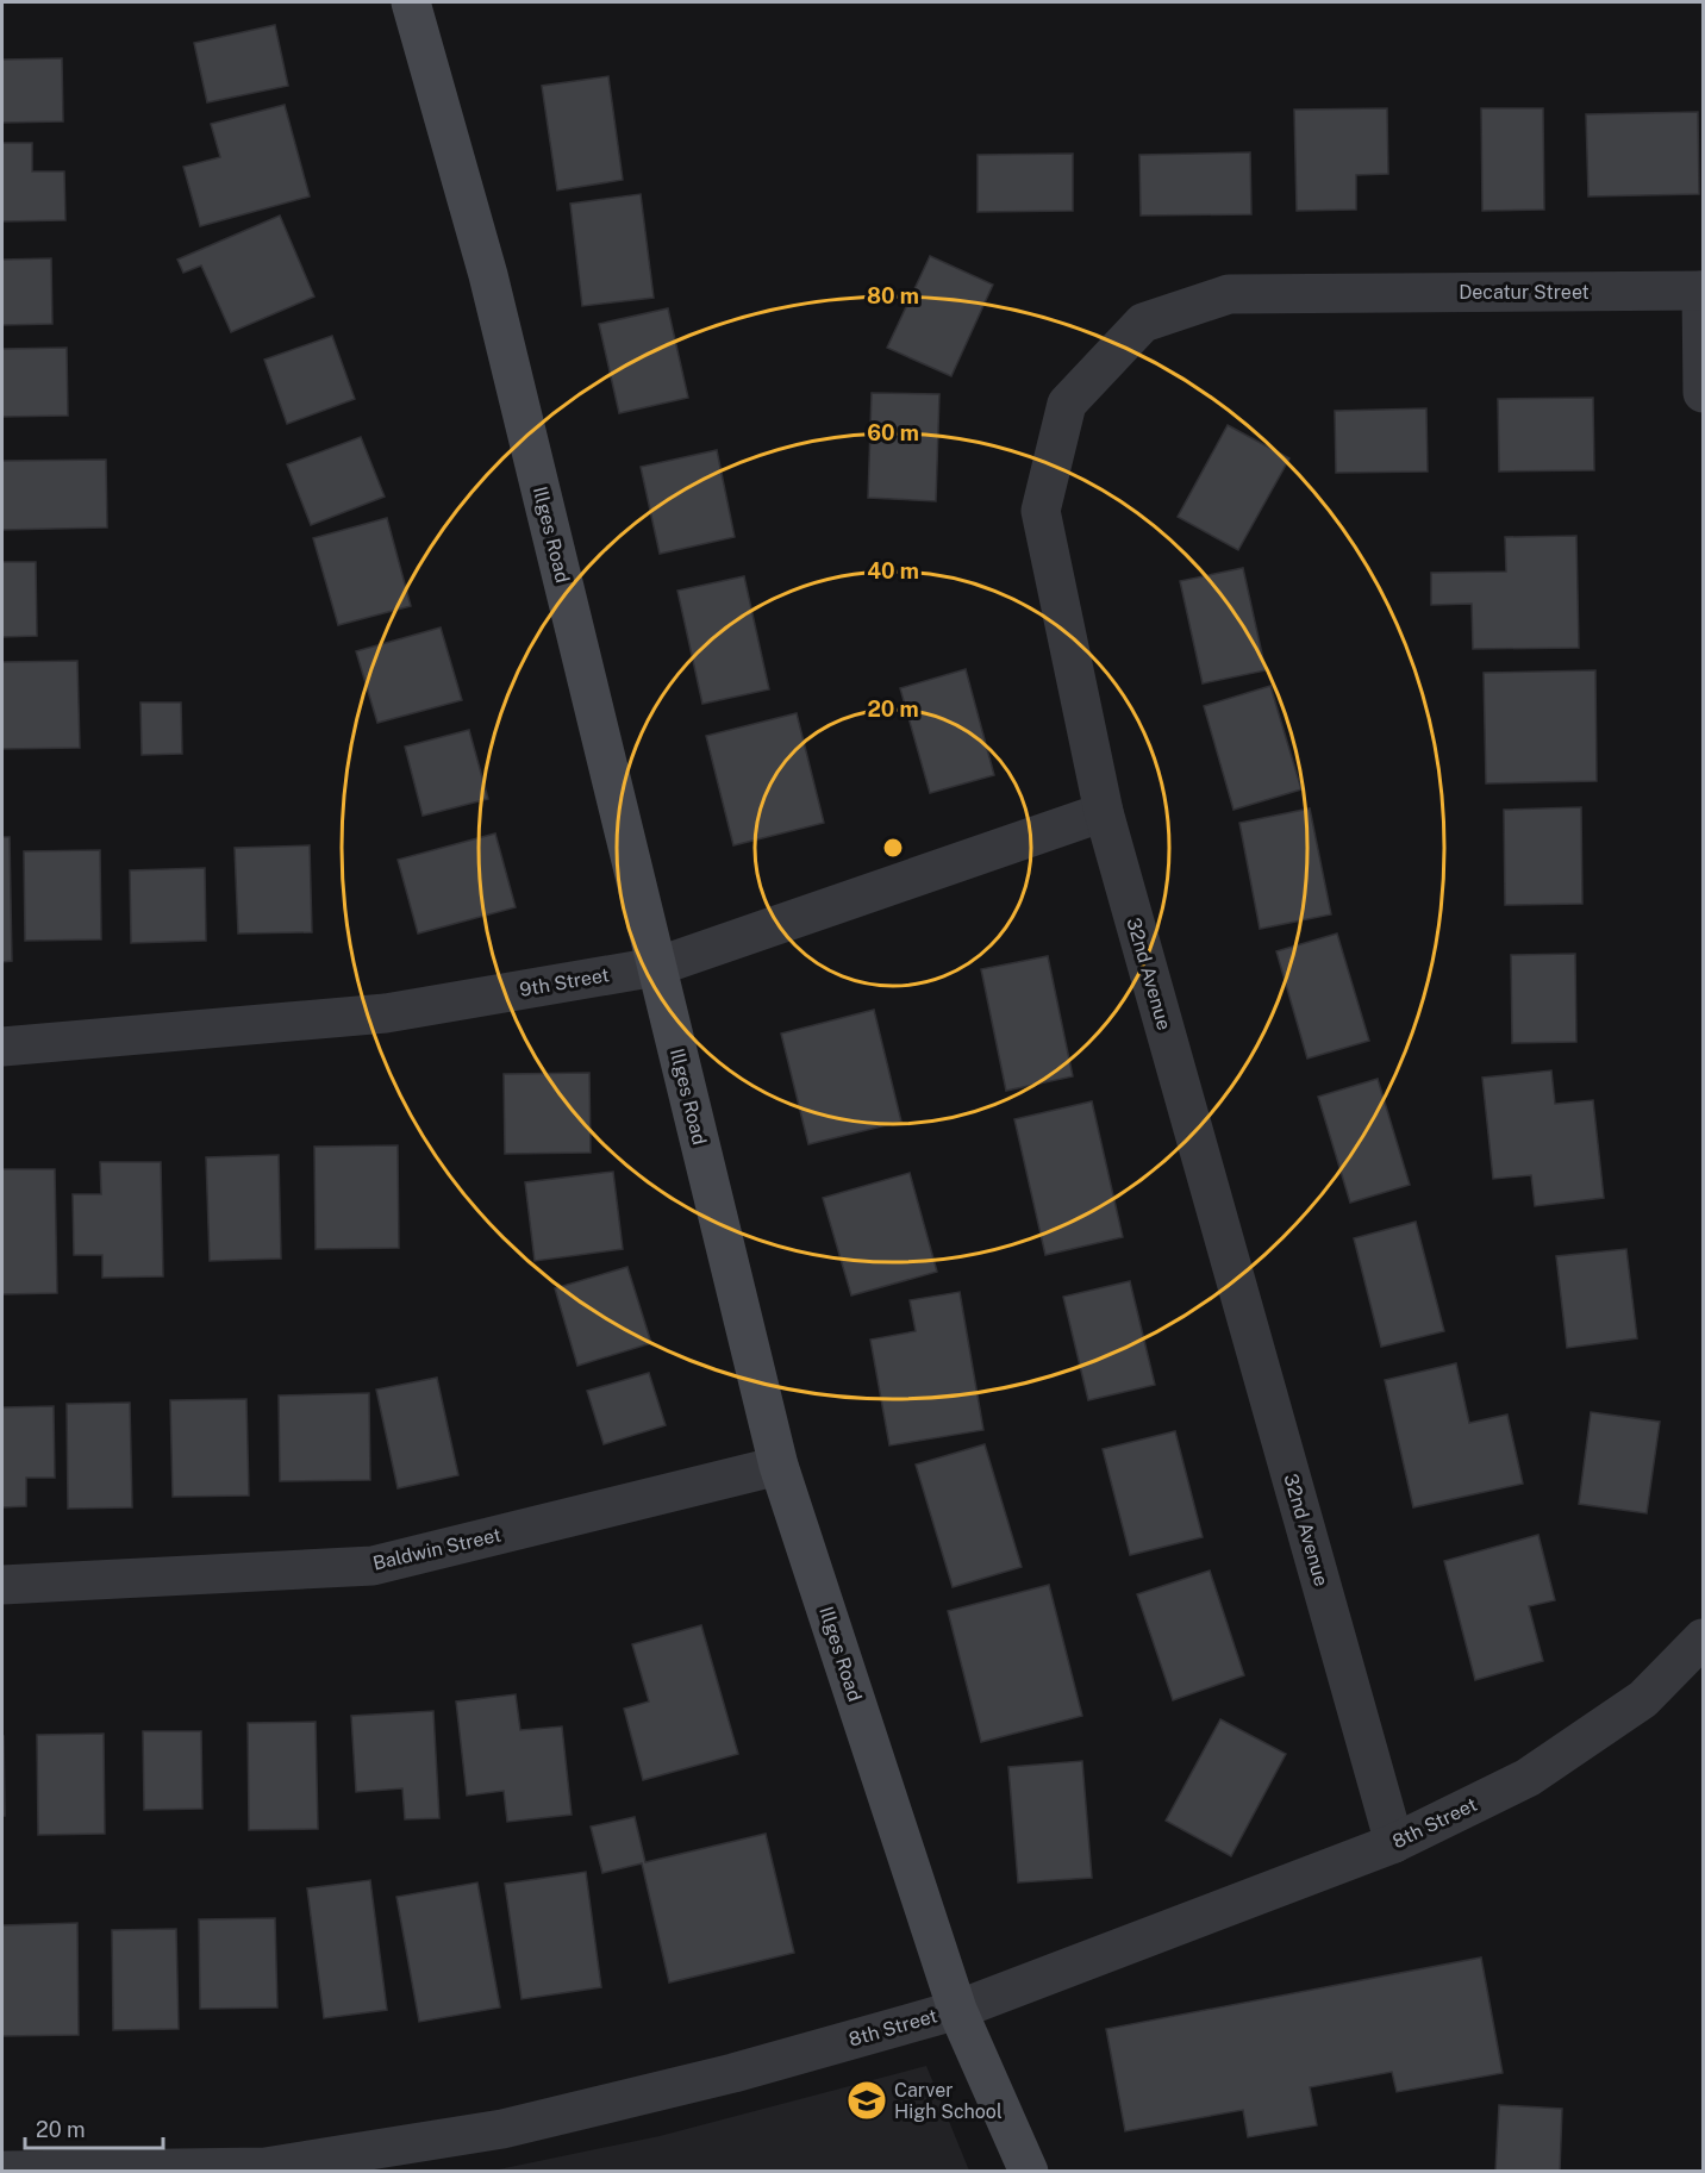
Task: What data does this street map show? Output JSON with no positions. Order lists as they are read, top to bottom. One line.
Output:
{"streets":{"street":["Decatur Street","Illges Road","32nd Avenue","9th Street","Baldwin Street","8th Street"]},"crossings":[["Decatur Street","32nd Avenue"],["Illges Road","9th Street"],["Illges Road","Baldwin Street"],["Illges Road","8th Street"],["32nd Avenue","9th Street"],["32nd Avenue","8th Street"]],"places":{"school or university":["Carver High School"]},"scale_bar":"20 m","rings":["80 m","60 m","40 m","20 m"]}
